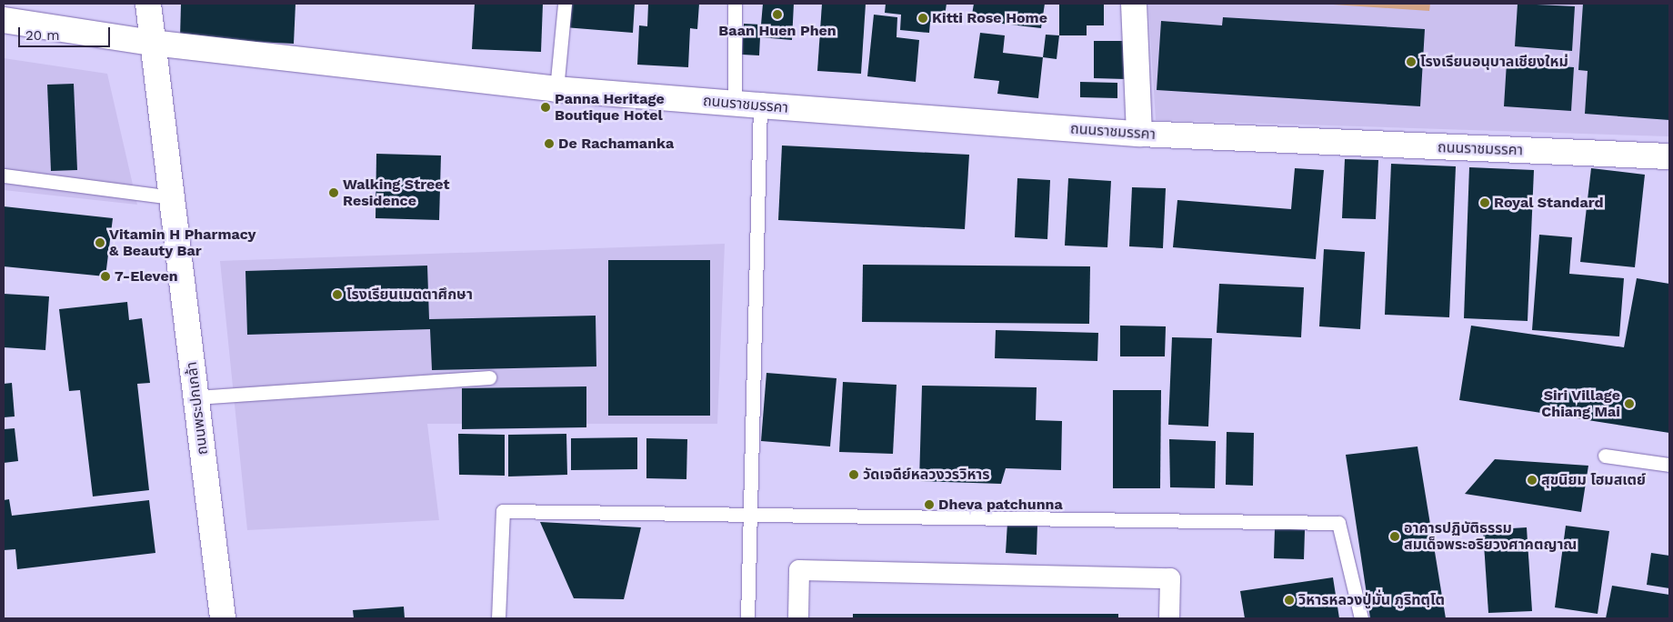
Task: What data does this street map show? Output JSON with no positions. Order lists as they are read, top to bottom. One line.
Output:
{"streets":{"street":["ถนนราชมรรคา","ถนนพระปกเกล้า"]},"crossings":[["ถนนราชมรรคา","ถนนพระปกเกล้า"]],"places":["Baan Huen Phen","Kitti Rose Home","โรงเรียนอนุบาลเชียงใหม่","Panna Heritage Boutique Hotel","De Rachamanka","Walking Street Residence","Royal Standard","Vitamin H Pharmacy & Beauty Bar","7-Eleven","โรงเรียนเมตตาศึกษา","Siri Village Chiang Mai","วัดเจดีย์หลวงวรวิหาร","สุขนิยม โฮมสเตย์","Dheva patchunna","อาคารปฏิบัติธรรม สมเด็จพระอริยวงศาคตญาณ","วิหารหลวงปู่มั่น ภูริทตฺโต"],"scale_bar":"20 m"}
